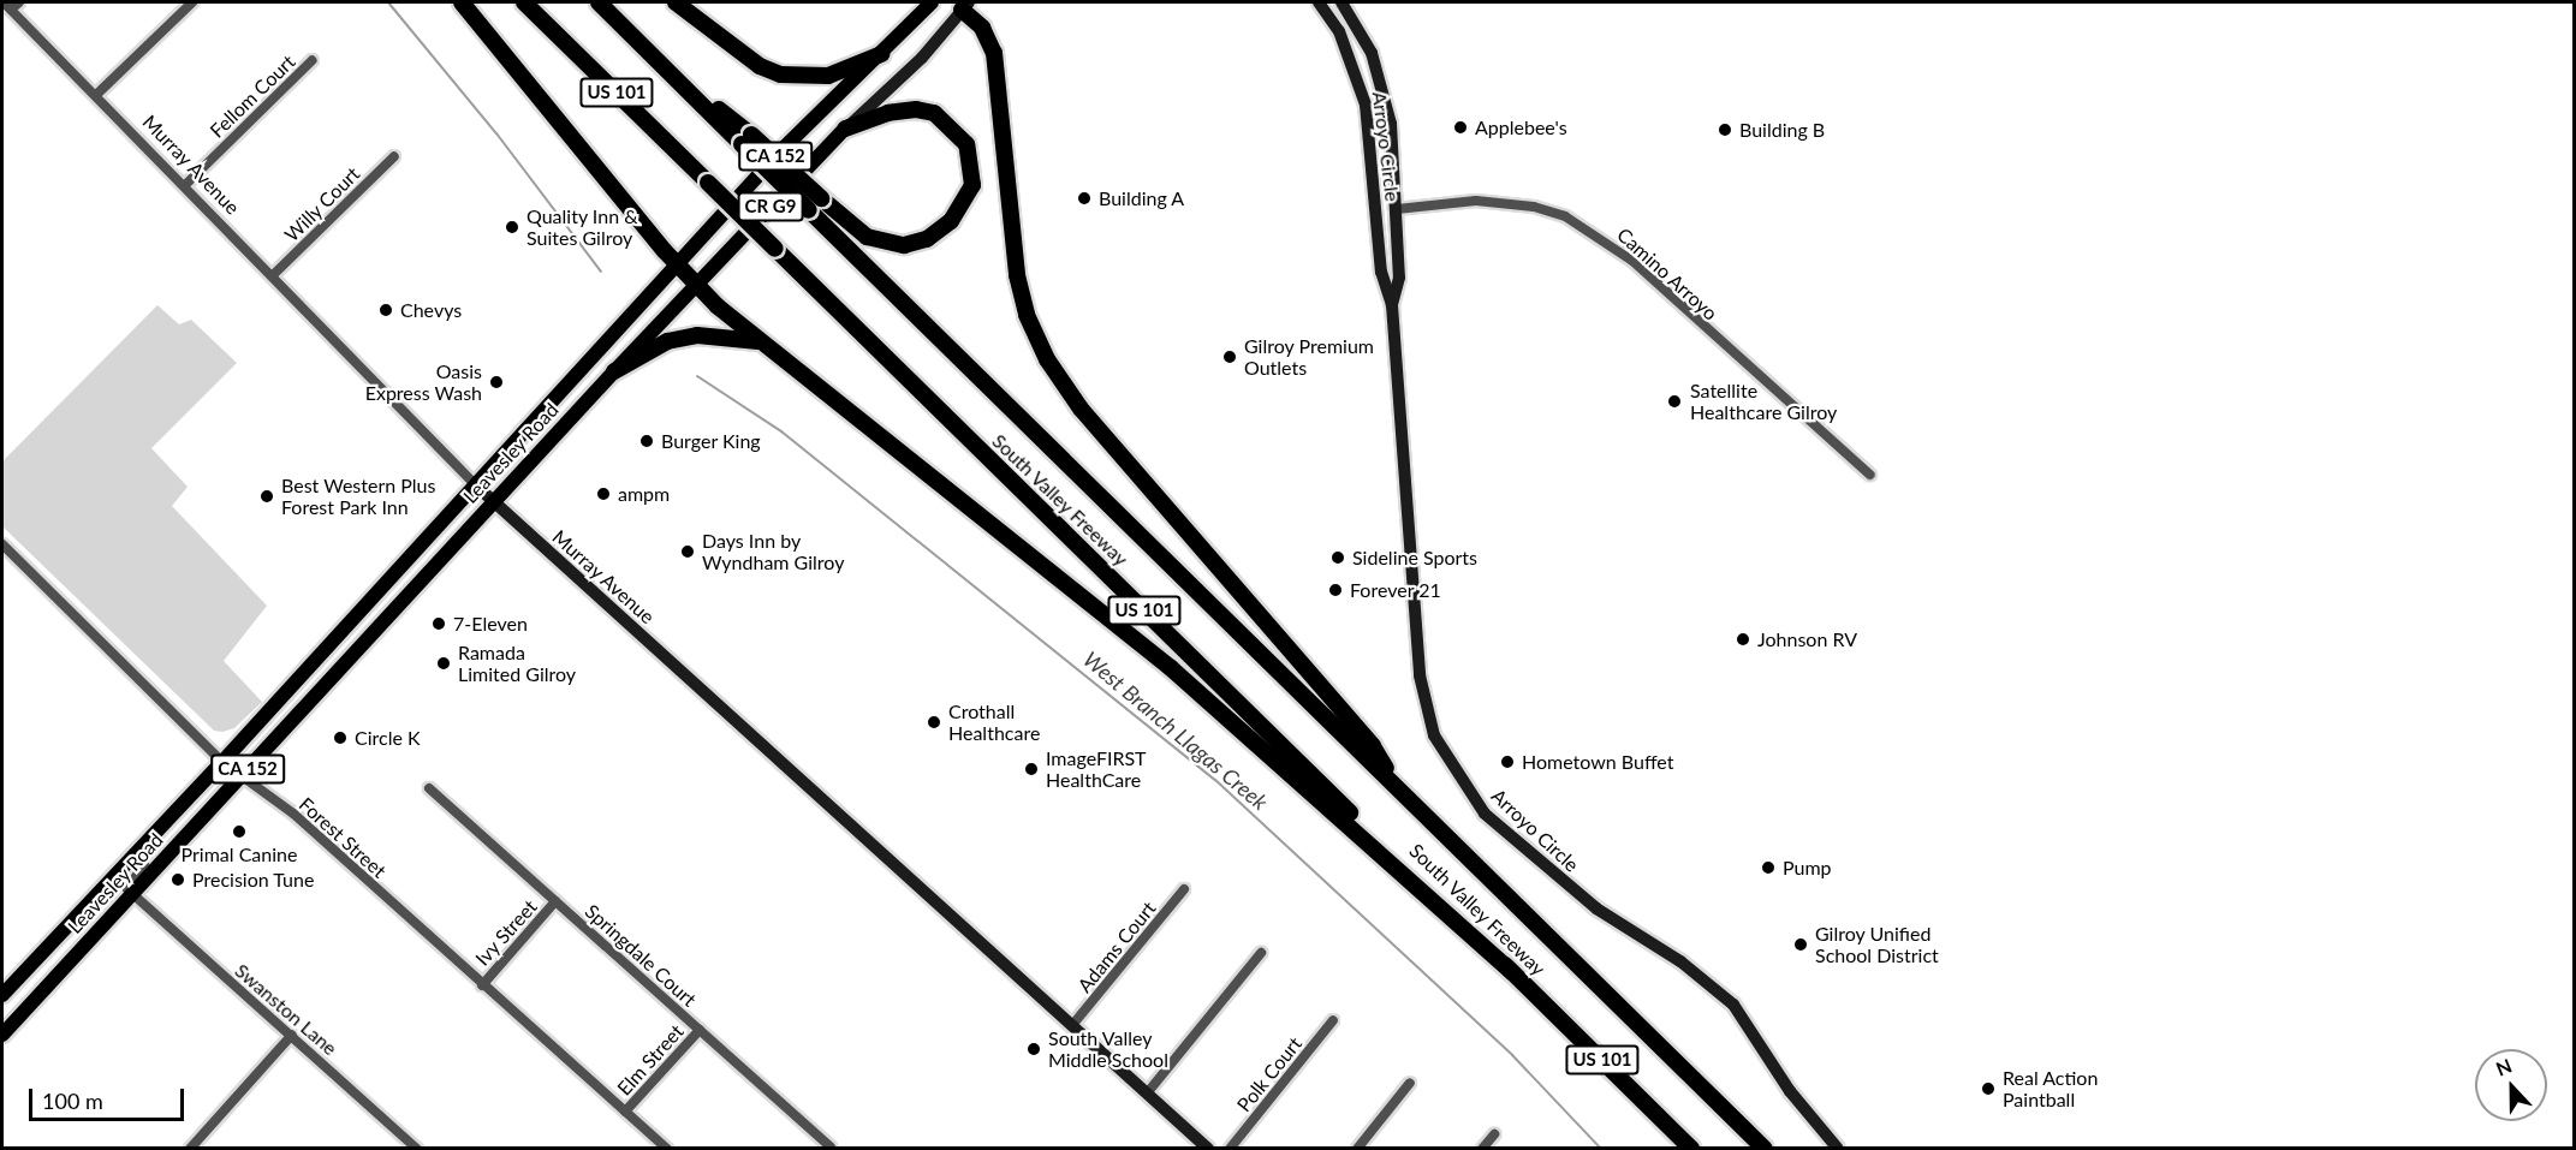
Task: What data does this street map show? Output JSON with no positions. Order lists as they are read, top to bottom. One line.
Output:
{"streets":{"highway":["US 101","CA 152","South Valley Freeway"],"main road":["CR G9","Leavesley Road"],"street":["Fellom Court","Arroyo Circle","Murray Avenue","Willy Court","Camino Arroyo","Forest Street","Ivy Street","Adams Court","Springdale Court","Swanston Lane","Elm Street","Polk Court"]},"crossings":[["Fellom Court","Murray Avenue"],["Arroyo Circle","Camino Arroyo"],["CA 152","Leavesley Road"],["Murray Avenue","Willy Court"],["Murray Avenue","Leavesley Road"],["Murray Avenue","Adams Court"],["Leavesley Road","Forest Street"],["Leavesley Road","Swanston Lane"],["Forest Street","Ivy Street"],["Forest Street","Elm Street"],["Ivy Street","Springdale Court"],["Springdale Court","Elm Street"]],"water":["West Branch Llagas Creek"],"places":["Applebee's","Building B","Building A","Quality Inn & Suites Gilroy","Chevys","Gilroy Premium Outlets","Oasis Express Wash","Satellite Healthcare Gilroy","Burger King","ampm","Best Western Plus Forest Park Inn","Days Inn by Wyndham Gilroy","Sideline Sports","Forever 21","7-Eleven","Johnson RV","Ramada Limited Gilroy","Crothall Healthcare","Circle K","Hometown Buffet","ImageFIRST HealthCare","Primal Canine","Pump","Precision Tune","Gilroy Unified School District","South Valley Middle School","Real Action Paintball"],"scale_bar":"100 m","north":"top"}
